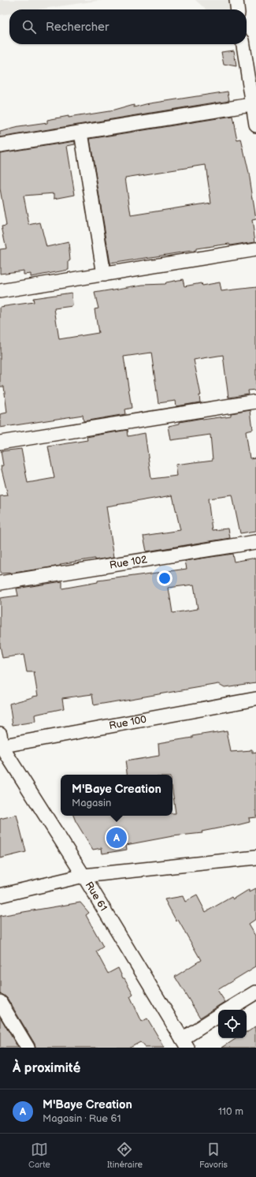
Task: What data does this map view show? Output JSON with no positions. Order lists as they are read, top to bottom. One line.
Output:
{"streets":{"street":["Rue 102","Rue 100","Rue 61"]},"crossings":[["Rue 100","Rue 61"]],"page":{"search":"Rechercher","popup":["M'Baye Creation","Magasin"],"pins":"A","heading":"À proximité","list":[{"mark":"A","name":"M'Baye Creation","note":"Magasin · Rue 61","value":"110 m"}],"nav":["Carte","Itinéraire","Favoris"]}}
